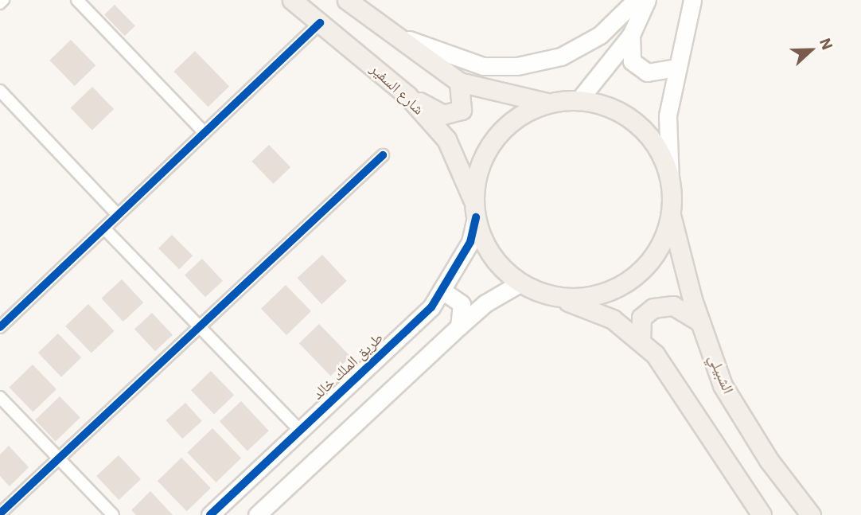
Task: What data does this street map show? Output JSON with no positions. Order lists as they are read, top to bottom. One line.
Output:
{"streets":{"main road":["شارع السفير","الشبيلي"],"street":["طريق الملك خالد"]},"crossings":[["شارع السفير","طريق الملك خالد"],["شارع السفير","الشبيلي"],["طريق الملك خالد","الشبيلي"]],"north":"right"}
